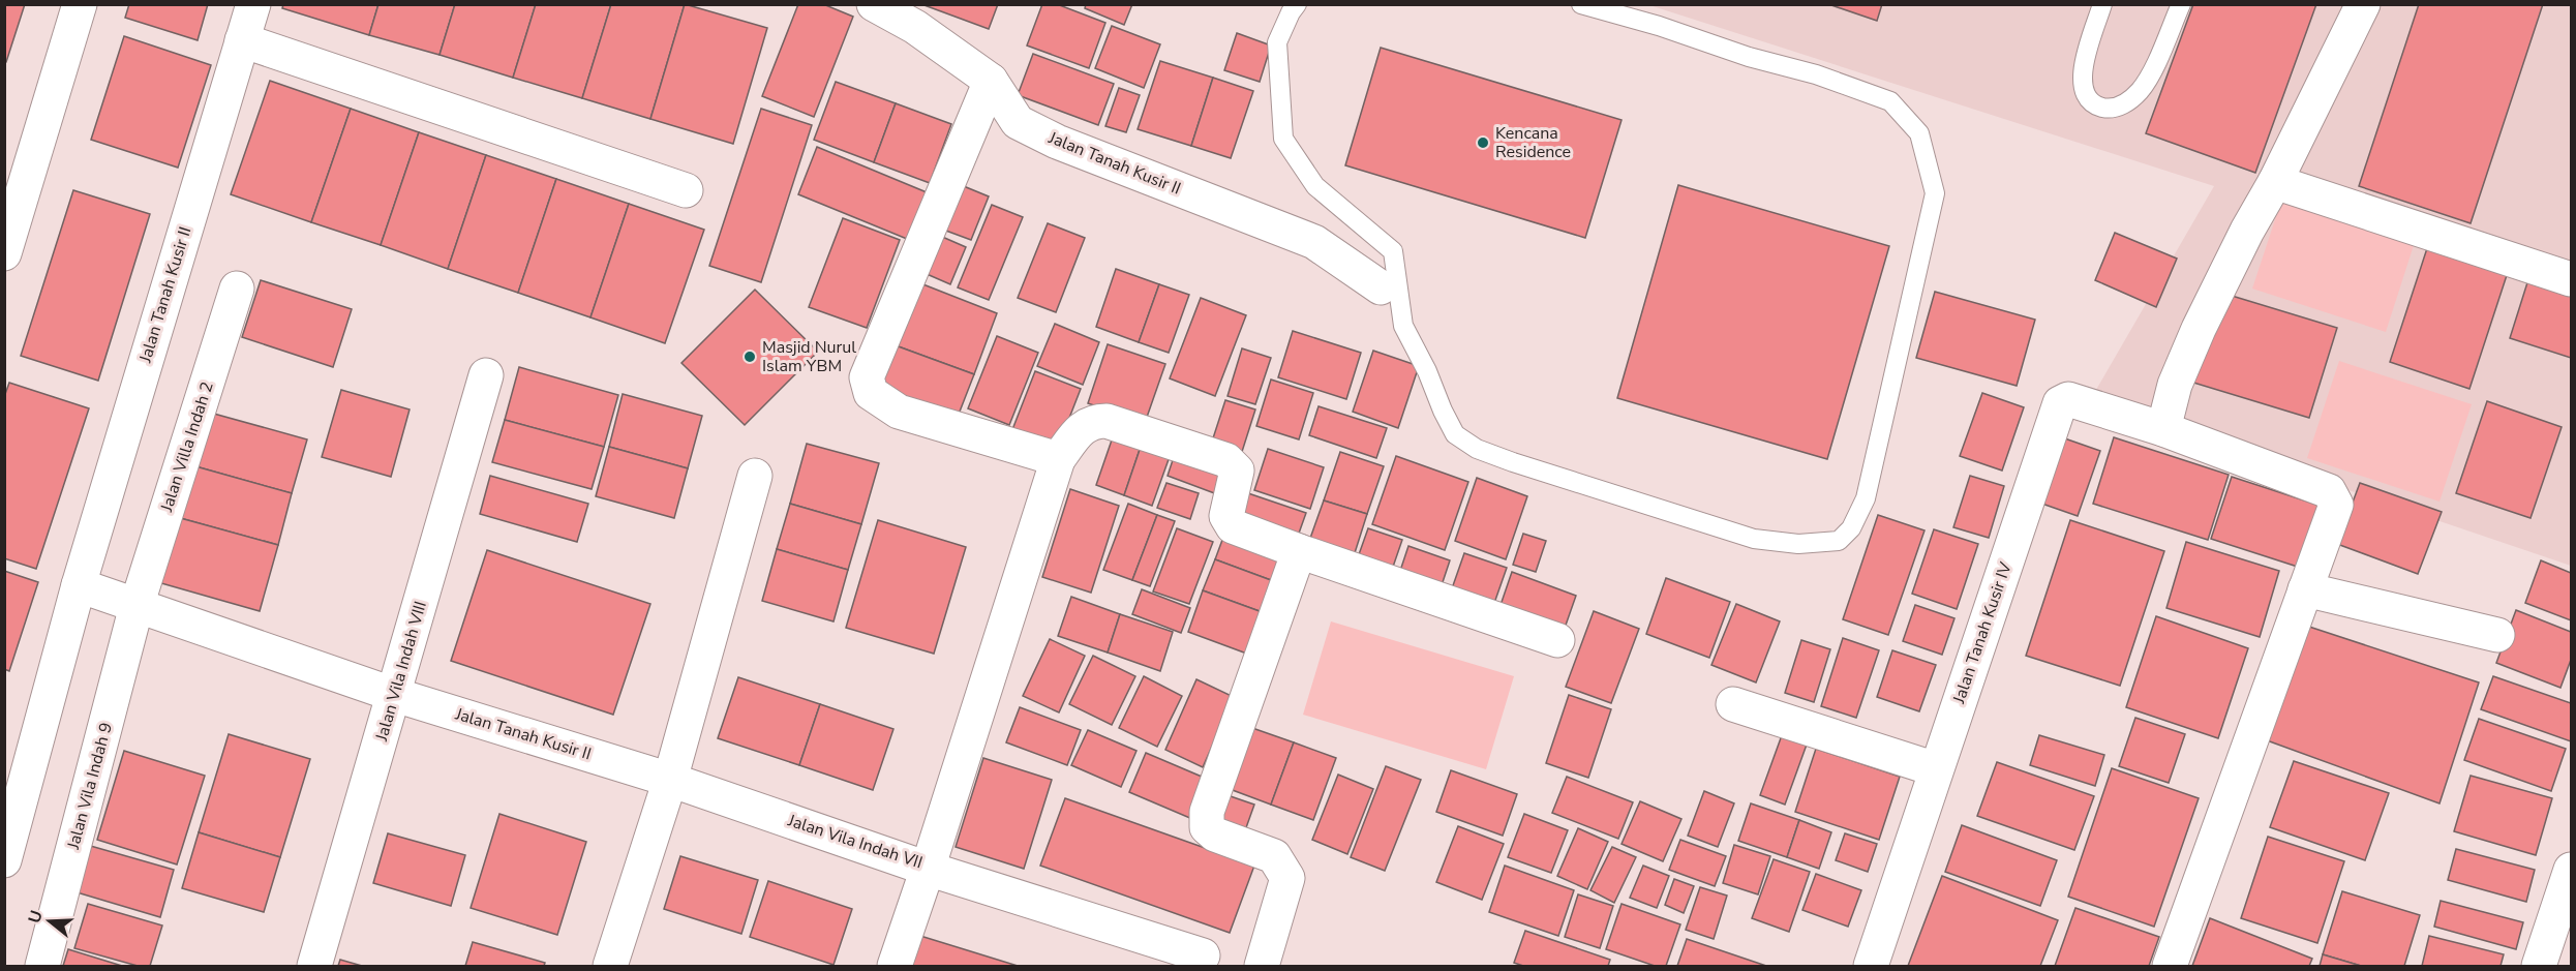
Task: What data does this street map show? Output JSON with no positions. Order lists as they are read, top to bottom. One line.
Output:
{"streets":{"street":["Jalan Tanah Kusir II","Jalan Villa Indah 2","Jalan Tanah Kusir IV","Jalan Vila Indah VIII","Jalan Vila Indah 9","Jalan Vila Indah VII"]},"crossings":[["Jalan Tanah Kusir II","Jalan Villa Indah 2"],["Jalan Tanah Kusir II","Jalan Vila Indah VIII"],["Jalan Tanah Kusir II","Jalan Vila Indah 9"],["Jalan Tanah Kusir II","Jalan Vila Indah VII"],["Jalan Villa Indah 2","Jalan Vila Indah 9"]],"places":["Kencana Residence","Masjid Nurul Islam YBM"],"north":"left"}
